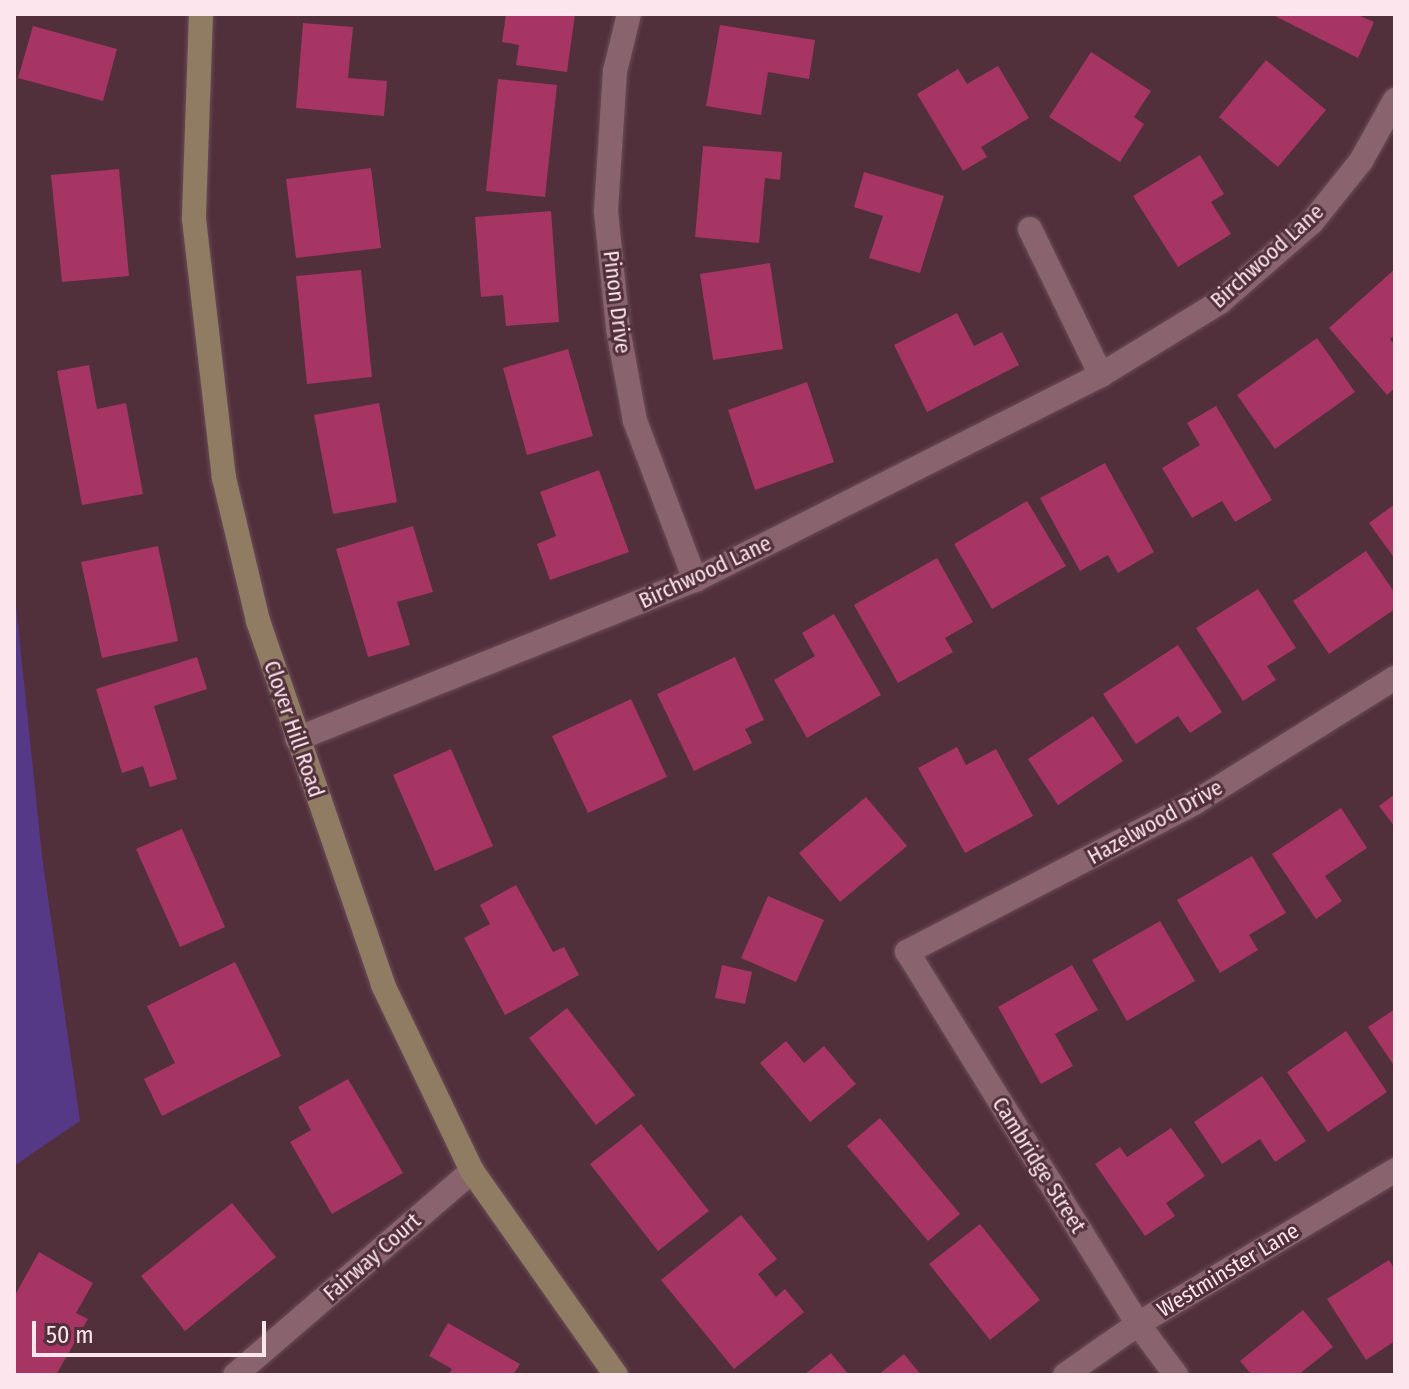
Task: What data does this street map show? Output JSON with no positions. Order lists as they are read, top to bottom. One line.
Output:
{"streets":{"street":["Birchwood Lane","Pinon Drive","Clover Hill Road","Hazelwood Drive","Cambridge Street","Fairway Court","Westminster Lane"]},"crossings":[["Birchwood Lane","Pinon Drive"],["Birchwood Lane","Clover Hill Road"],["Clover Hill Road","Fairway Court"],["Hazelwood Drive","Cambridge Street"],["Cambridge Street","Westminster Lane"]],"scale_bar":"50 m"}
